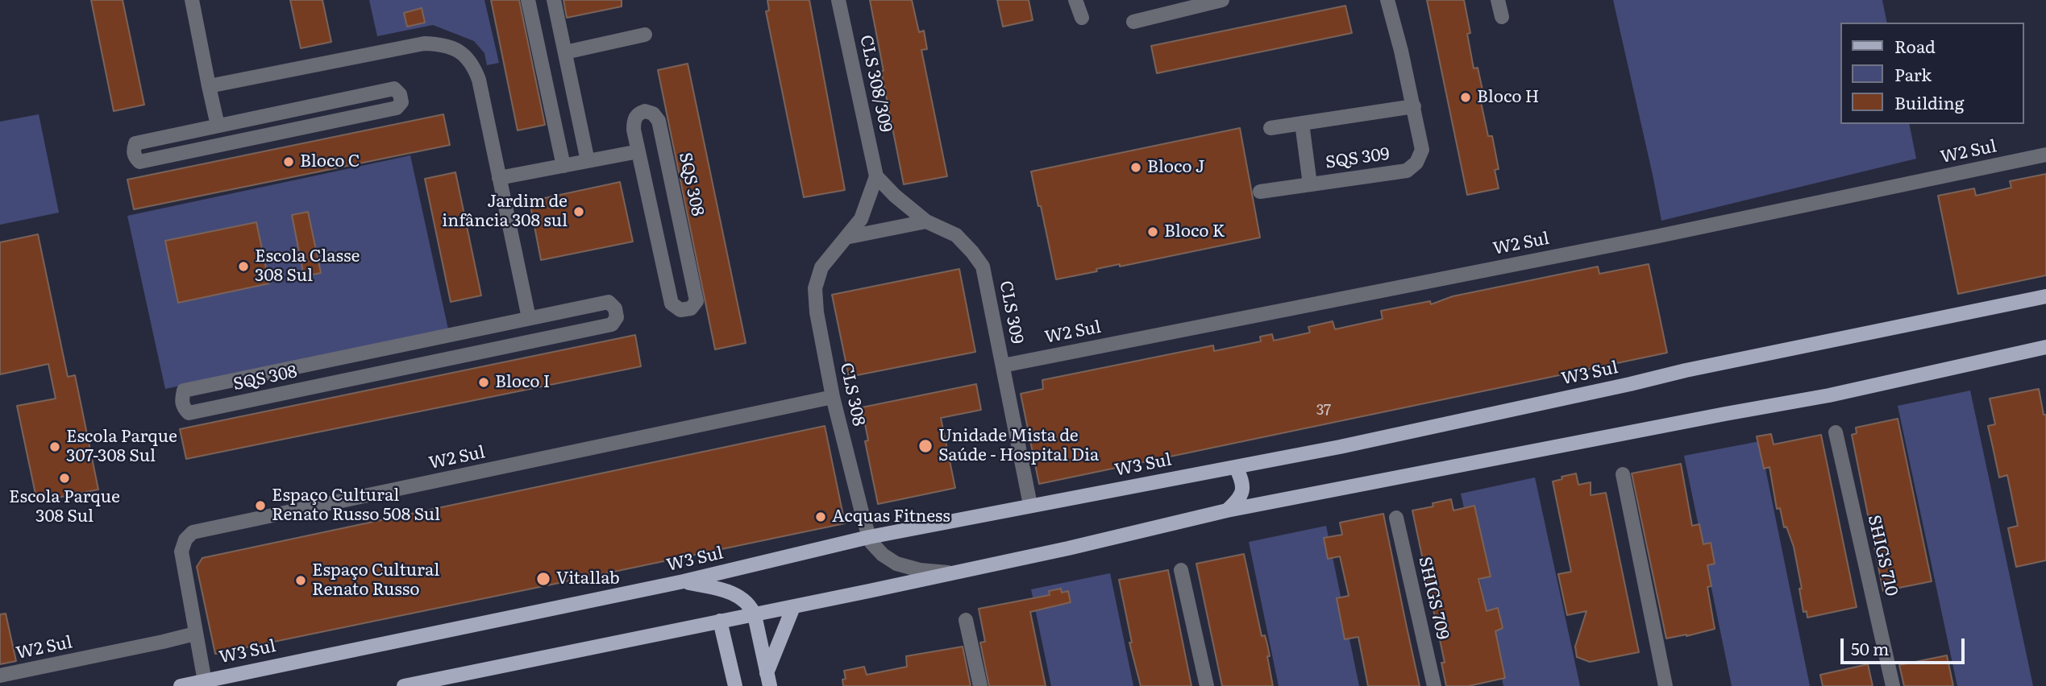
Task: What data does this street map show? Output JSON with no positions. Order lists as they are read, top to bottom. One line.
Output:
{"streets":{"main road":["W3 Sul"],"street":["CLS 308/309","W2 Sul","SQS 309","SQS 308","CLS 309","CLS 308","SHIGS 710","SHIGS 709"]},"crossings":[["CLS 308/309","CLS 309"],["CLS 308/309","CLS 308"],["W2 Sul","CLS 309"],["W2 Sul","W3 Sul"],["W2 Sul","CLS 308"],["CLS 309","W3 Sul"],["CLS 309","CLS 308"],["W3 Sul","CLS 308"]],"places":["Bloco H","Bloco C","Bloco J","Jardim de infância 308 sul","Bloco K","Escola Classe 308 Sul","Bloco I","Unidade Mista de Saúde - Hospital Dia","Escola Parque 307-308 Sul","Escola Parque 308 Sul","Espaço Cultural Renato Russo 508 Sul","Acquas Fitness","Vitallab","Espaço Cultural Renato Russo"],"house_numbers":["37"],"legend":["Road","Park","Building"],"scale_bar":"50 m"}
